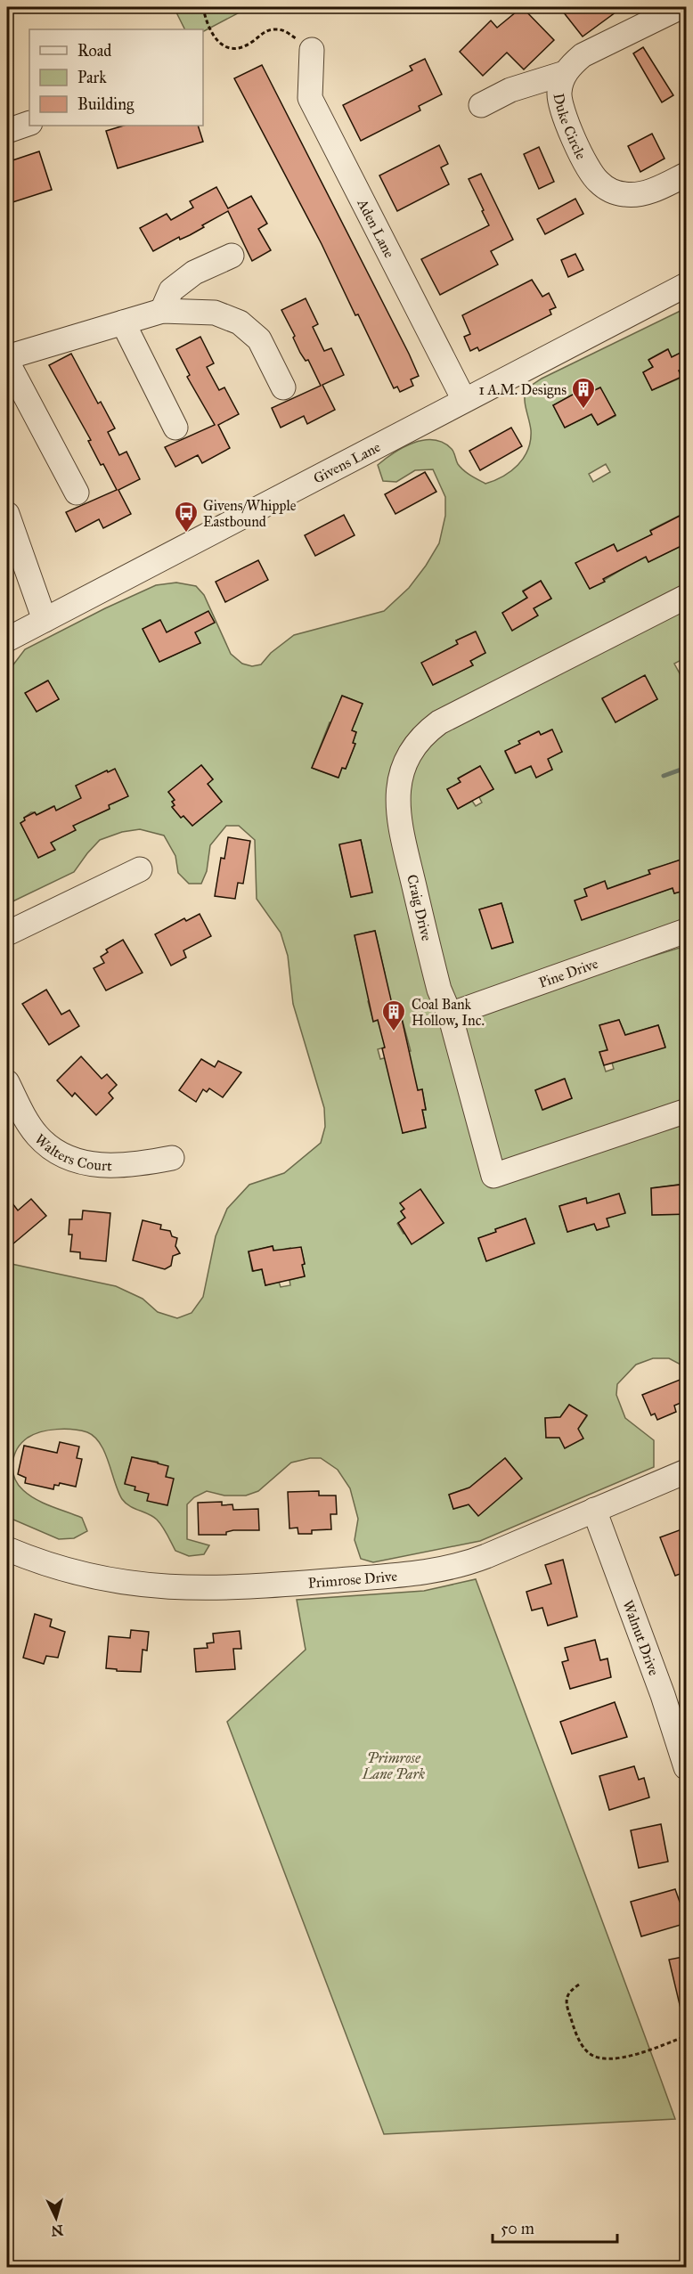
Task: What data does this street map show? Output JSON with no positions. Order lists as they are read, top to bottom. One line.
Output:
{"streets":{"street":["Duke Circle","Aden Lane","Givens Lane","Craig Drive","Pine Drive","Walters Court","Primrose Drive","Walnut Drive"]},"crossings":[["Aden Lane","Givens Lane"],["Craig Drive","Pine Drive"],["Primrose Drive","Walnut Drive"]],"parks":["Primrose Lane Park"],"places":{"building":["1 A.M. Designs","Coal Bank Hollow, Inc."],"bus stop":["Givens/Whipple Eastbound"]},"legend":["Road","Park","Building"],"scale_bar":"50 m","north":"bottom"}
